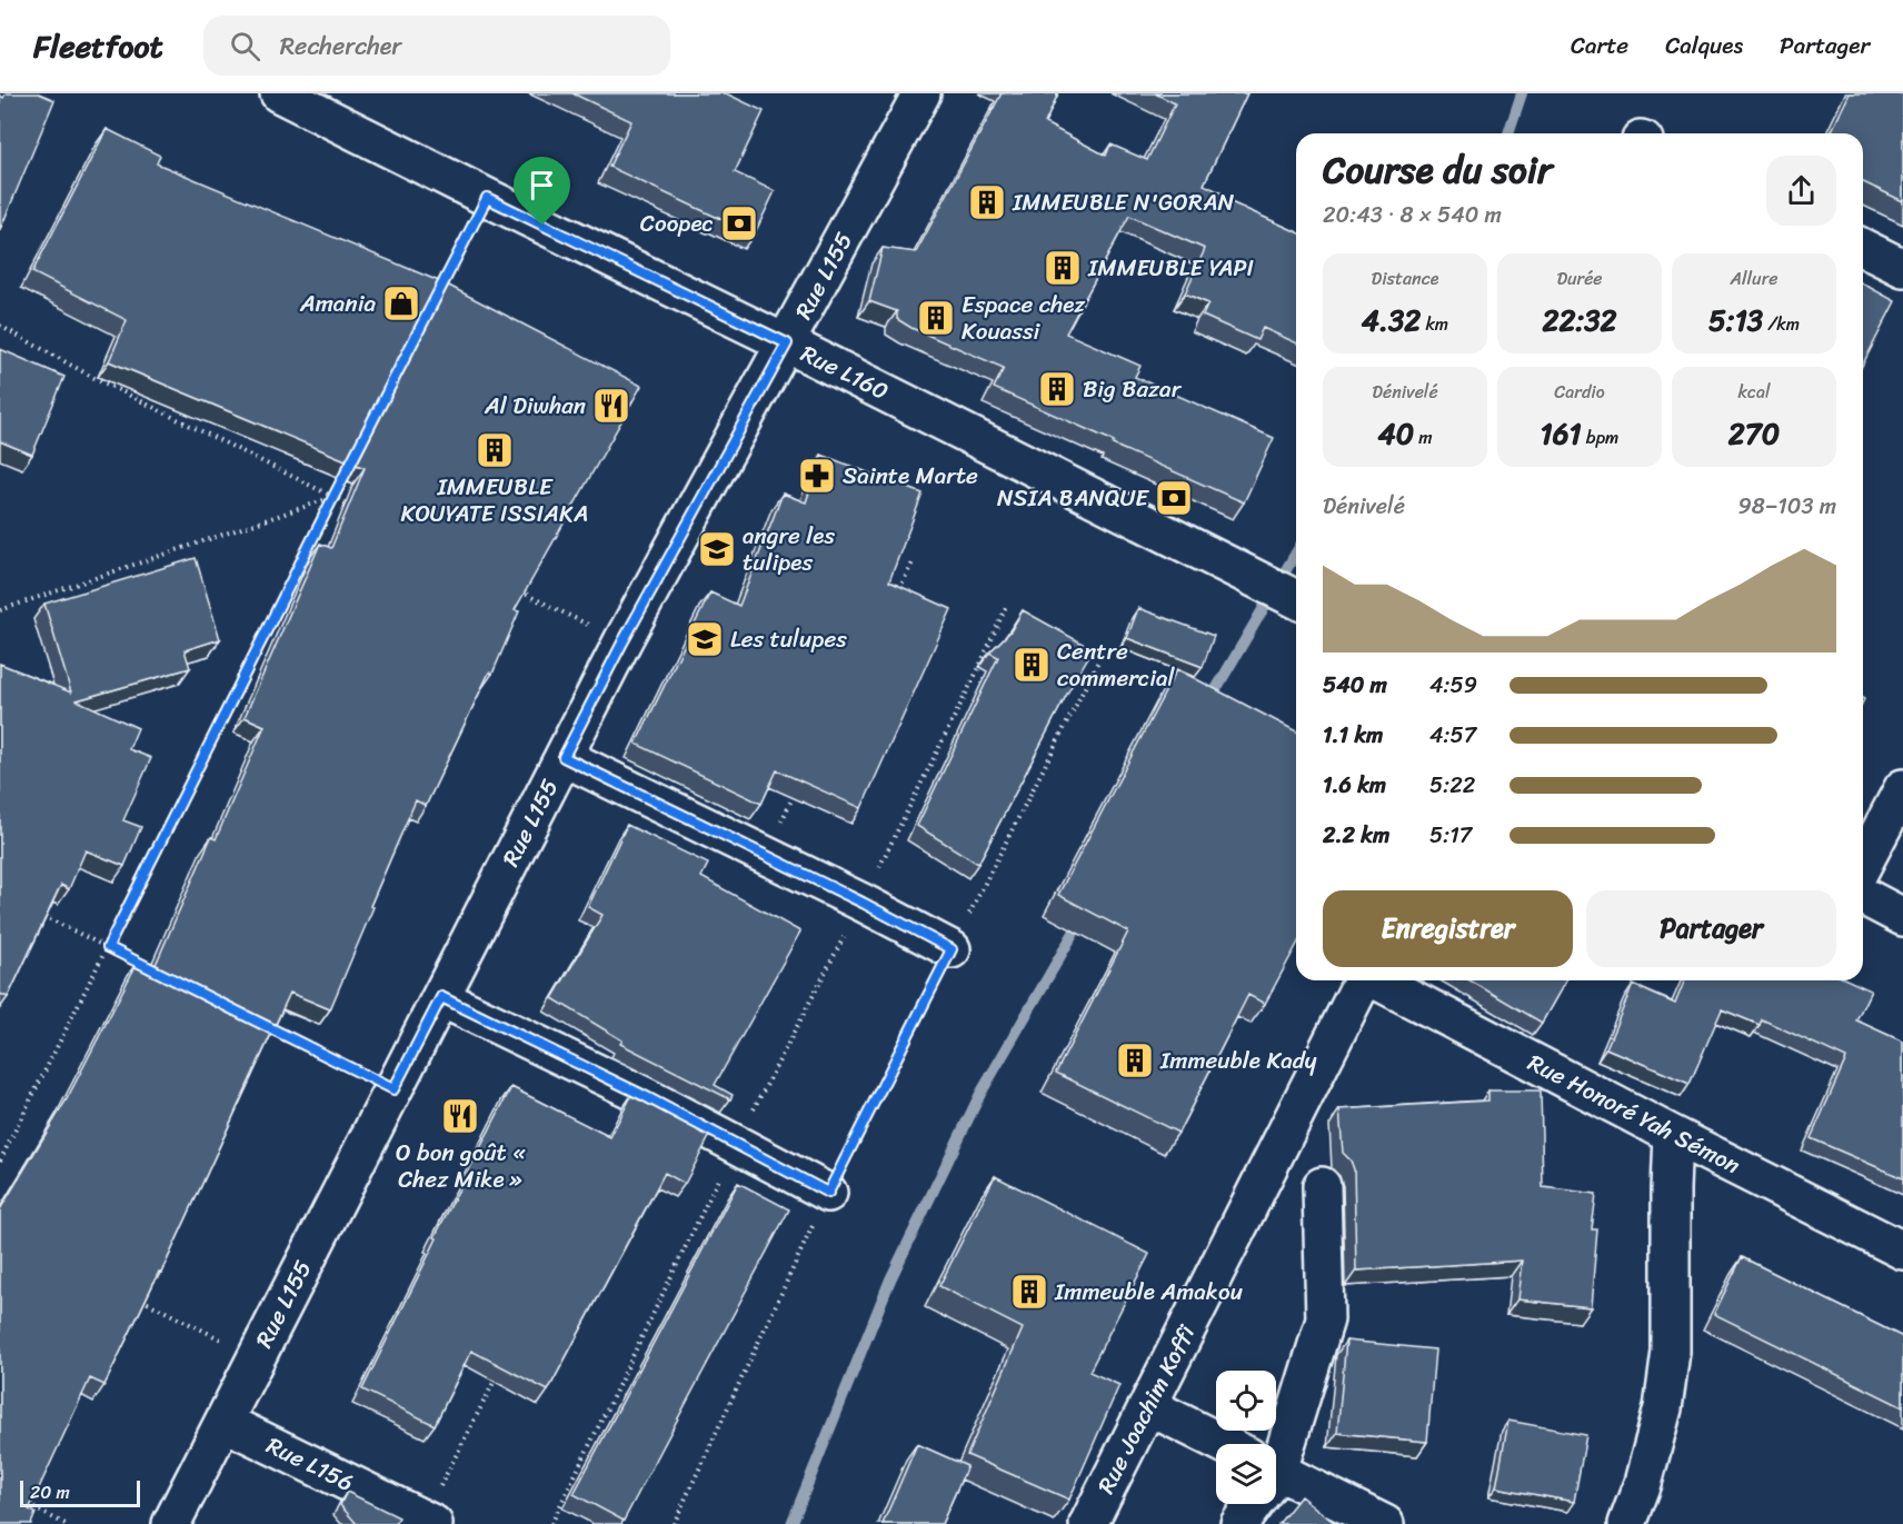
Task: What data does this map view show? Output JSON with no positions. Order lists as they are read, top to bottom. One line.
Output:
{"streets":{"street":["Rue L155","Rue L160","Rue Honoré Yah Sémon","Rue Joachim Koffi","Rue L156"]},"crossings":[["Rue L155","Rue L160"],["Rue L155","Rue L156"]],"places":{"building":["IMMEUBLE N'GORAN","IMMEUBLE YAPI","Espace chez Kouassi","Big Bazar","IMMEUBLE KOUYATE ISSIAKA","Centre commercial","Immeuble Kady","Immeuble Amakou"],"bank":["Coopec","NSIA BANQUE"],"shop":["Amania"],"restaurant":["Al Diwhan","O bon goût « Chez Mike »"],"pharmacy":["Sainte Marte"],"school or university":["angre les tulipes","Les tulupes"]},"scale_bar":"20 m","page":{"header":"Fleetfoot","search":"Rechercher","nav":["Carte","Calques","Partager"],"heading":["Course du soir","20:43 · 8 × 540 m"],"stats":[["Distance","4.32 km"],["Durée","22:32"],["Allure","5:13 /km"],["Dénivelé","40 m"],["Cardio","161 bpm"],["kcal","270"]],"chart":["Dénivelé","98–103 m"],"list":[{"name":"540 m","note":"4:59"},{"name":"1.1 km","note":"4:57"},{"name":"1.6 km","note":"5:22"},{"name":"2.2 km","note":"5:17"}],"buttons":["Enregistrer","Partager"],"scale":"20 m"}}
